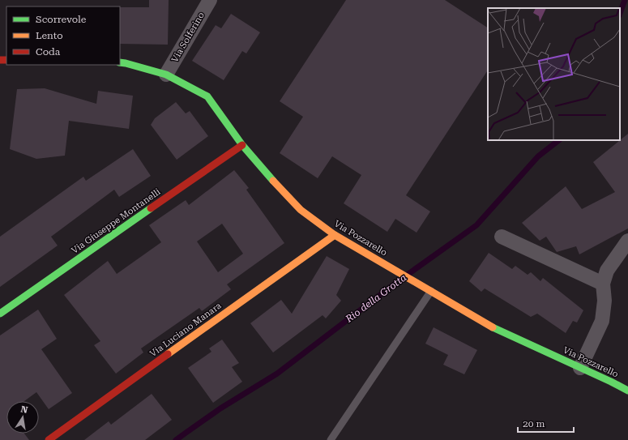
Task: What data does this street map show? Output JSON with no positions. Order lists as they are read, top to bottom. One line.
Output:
{"streets":{"street":["Via Solferino","Via Giuseppe Montanelli","Via Pozzarello","Via Luciano Manara"]},"crossings":[["Via Solferino","Via Pozzarello"],["Via Giuseppe Montanelli","Via Pozzarello"],["Via Pozzarello","Via Luciano Manara"]],"water":["Rio della Grotta"],"legend":["Scorrevole","Lento","Coda"],"scale_bar":"20 m","north":"top"}
